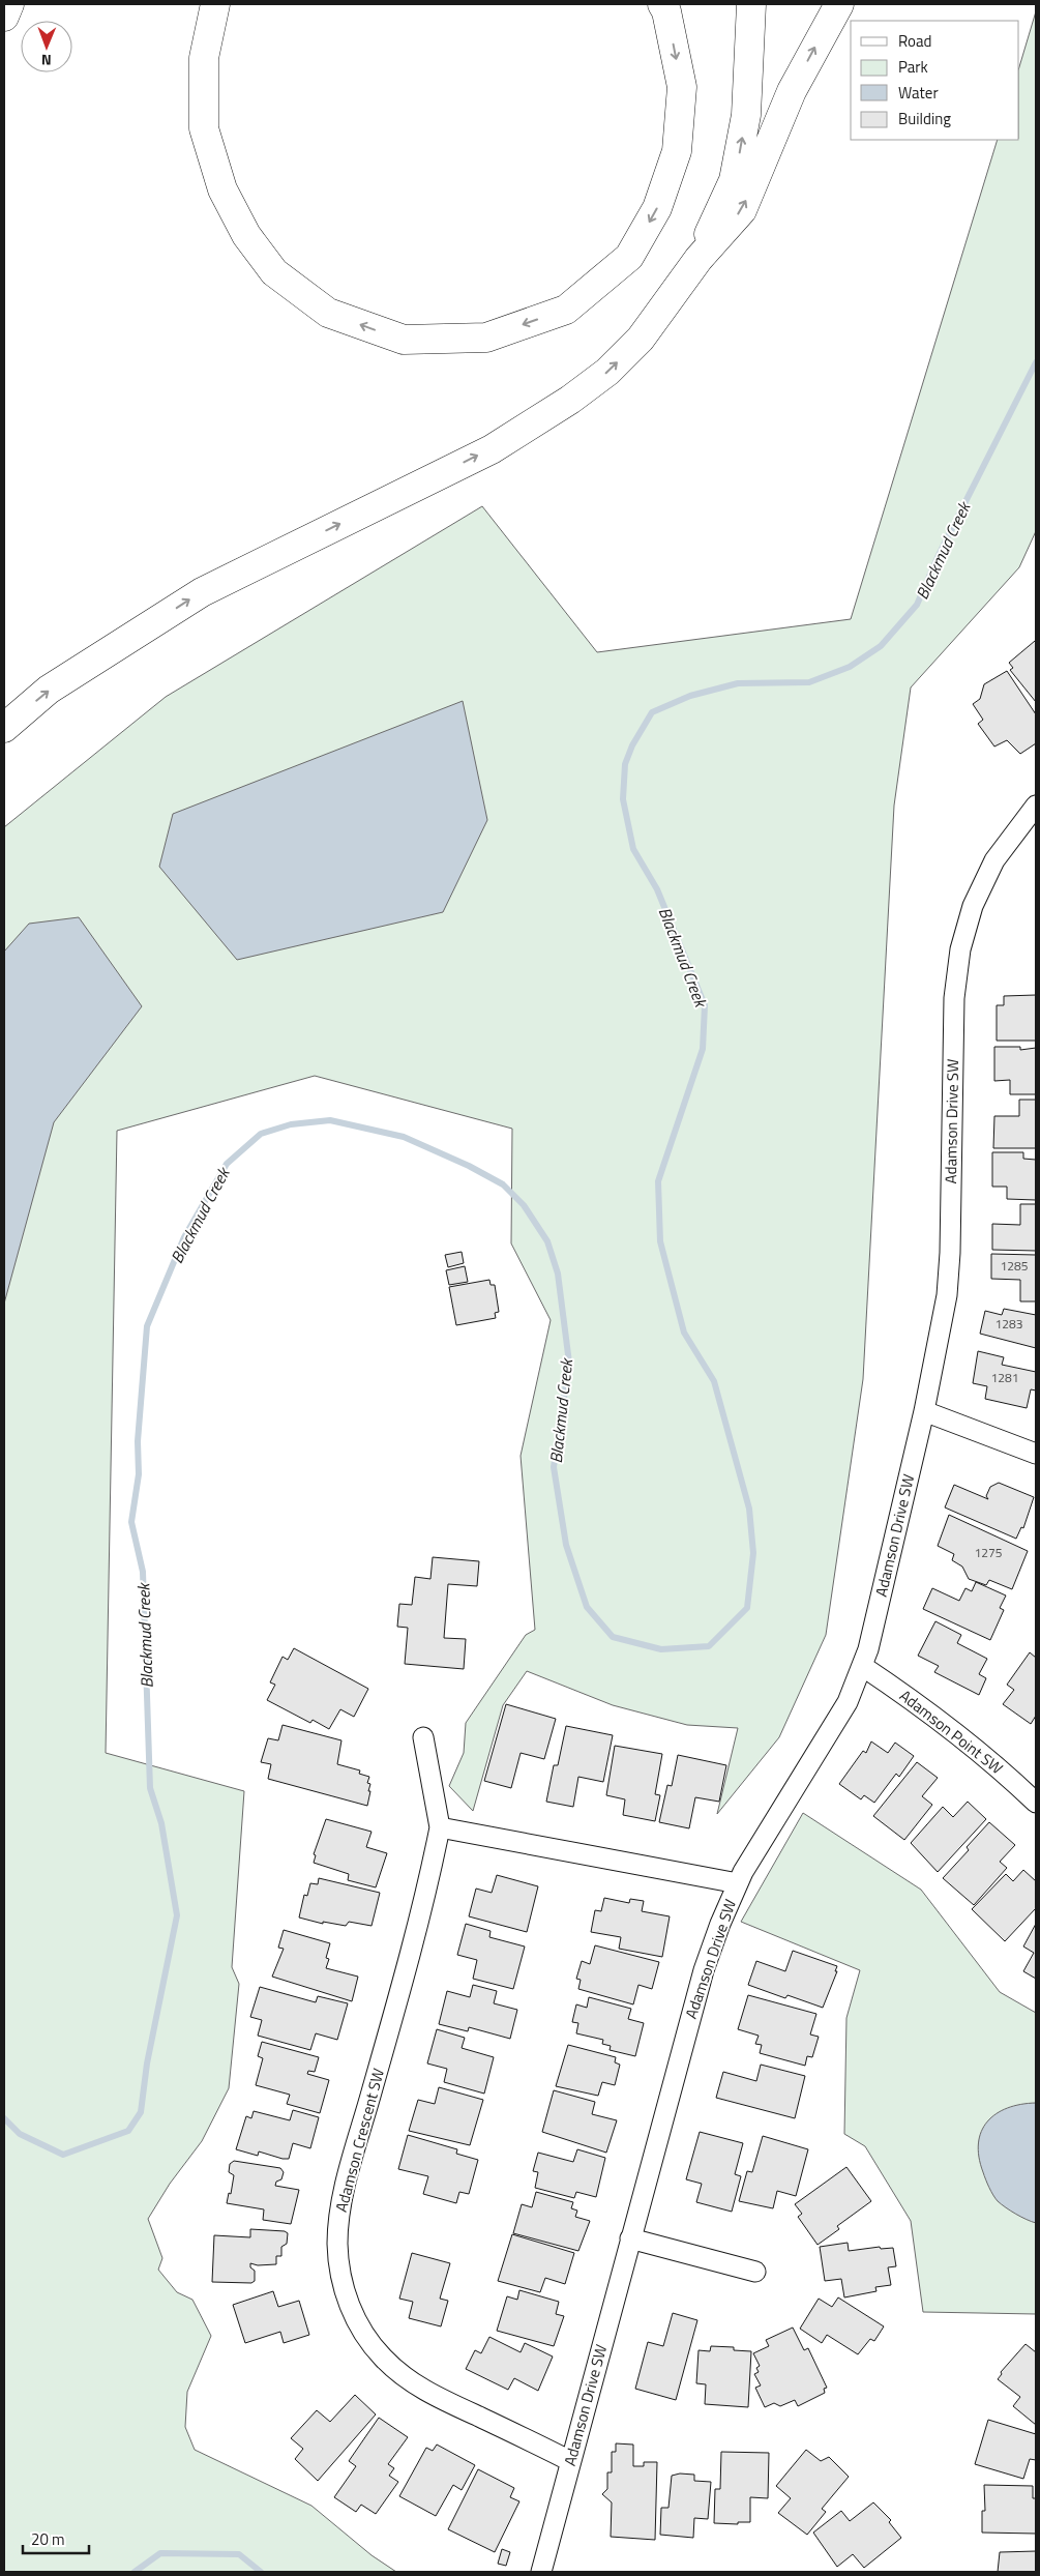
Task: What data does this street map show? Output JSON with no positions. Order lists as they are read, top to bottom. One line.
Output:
{"streets":{"street":["Adamson Drive SW","Adamson Point SW","Adamson Crescent SW"]},"crossings":[["Adamson Drive SW","Adamson Point SW"],["Adamson Drive SW","Adamson Crescent SW"]],"water":["Blackmud Creek"],"house_numbers":["1285","1283","1281","1275"],"legend":["Road","Park","Water","Building"],"scale_bar":"20 m","north":"bottom"}
